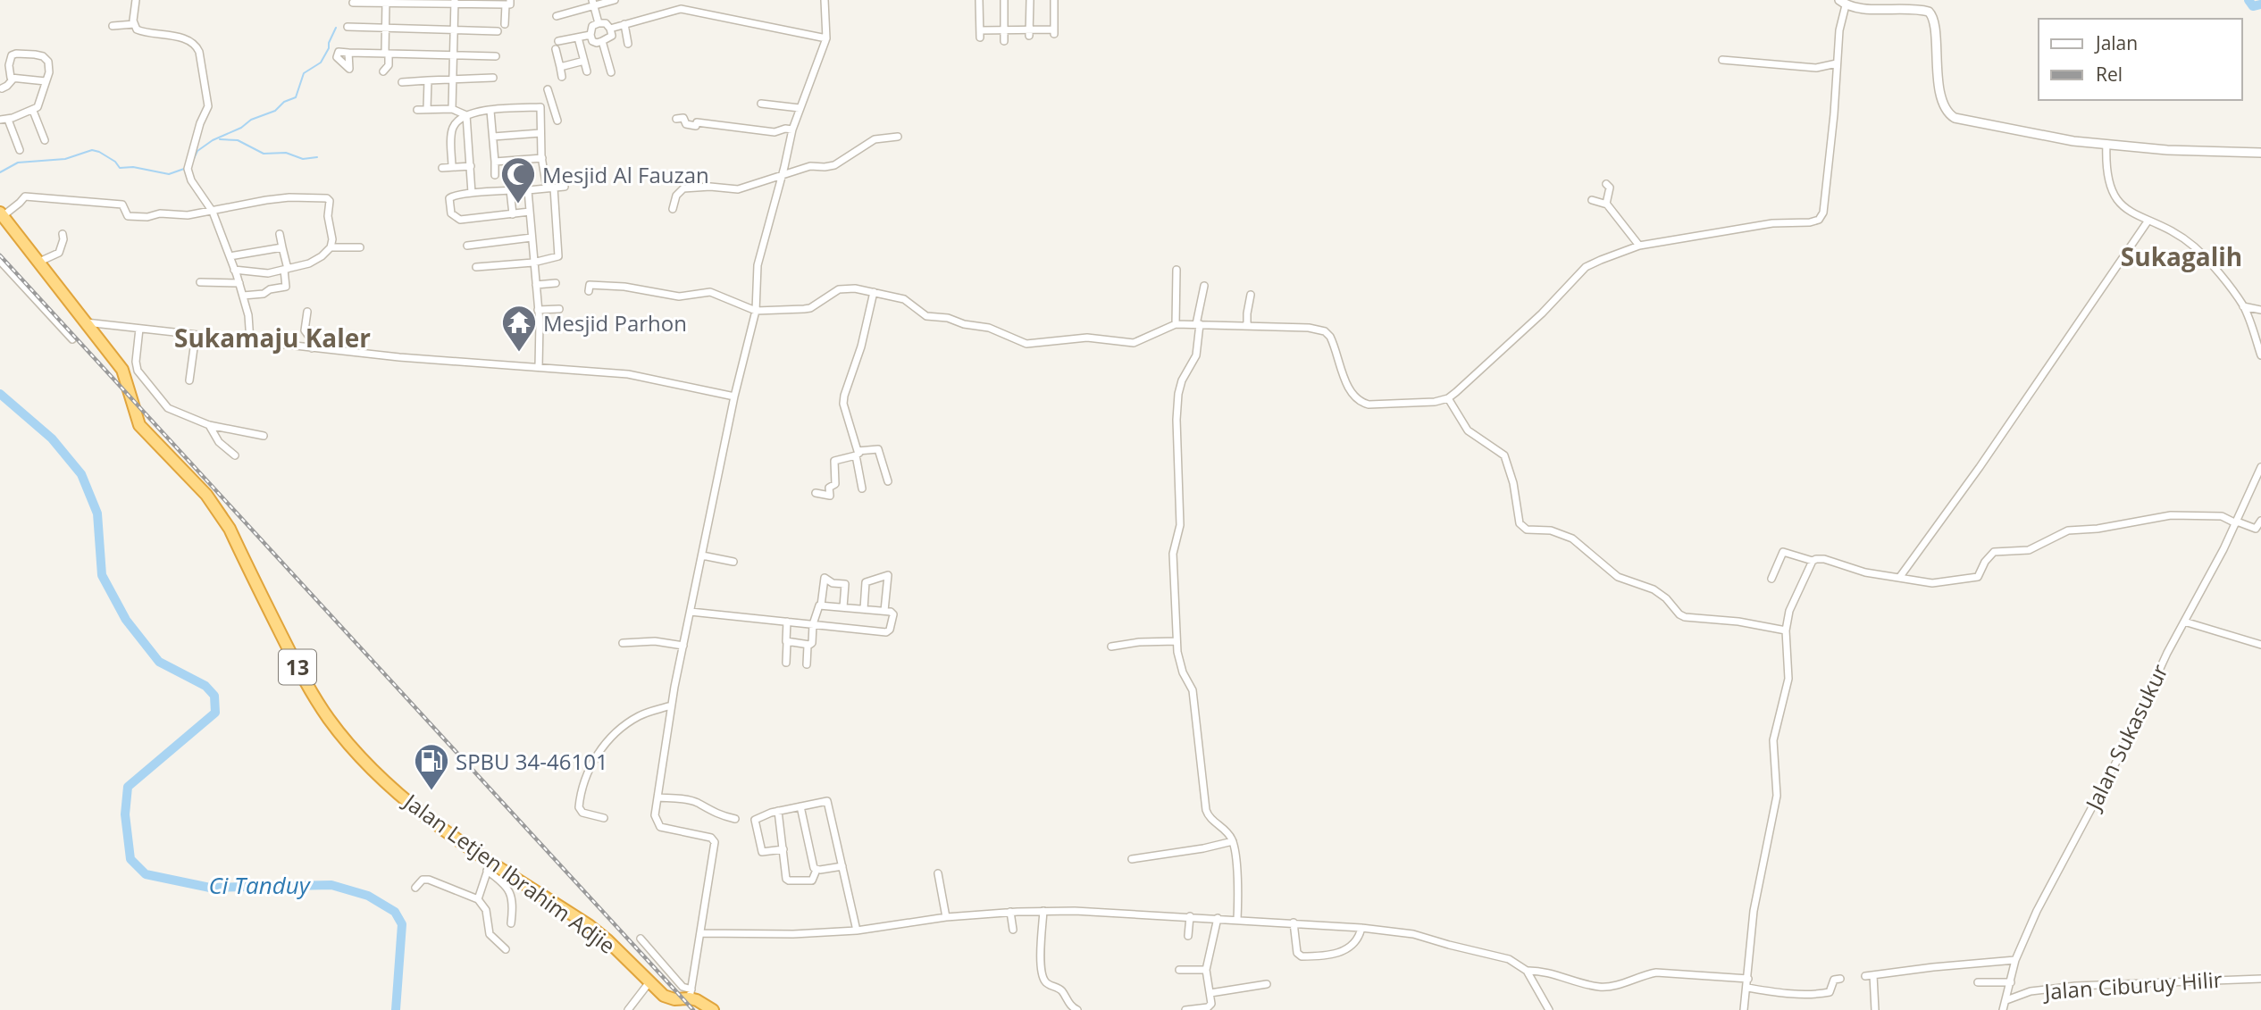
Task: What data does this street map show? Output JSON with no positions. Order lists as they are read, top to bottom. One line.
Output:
{"streets":{"highway":["13","Jalan Letjen Ibrahim Adjie"],"street":["Jalan Sukasukur","Jalan Ciburuy Hilir"]},"crossings":[["Jalan Sukasukur","Jalan Ciburuy Hilir"]],"districts":["Sukagalih","Sukamaju Kaler"],"water":["Ci Tanduy"],"places":{"mosque":["Mesjid Al Fauzan"],"temple":["Mesjid Parhon"],"fuel station":["SPBU 34-46101"]},"legend":["Jalan","Rel"]}
